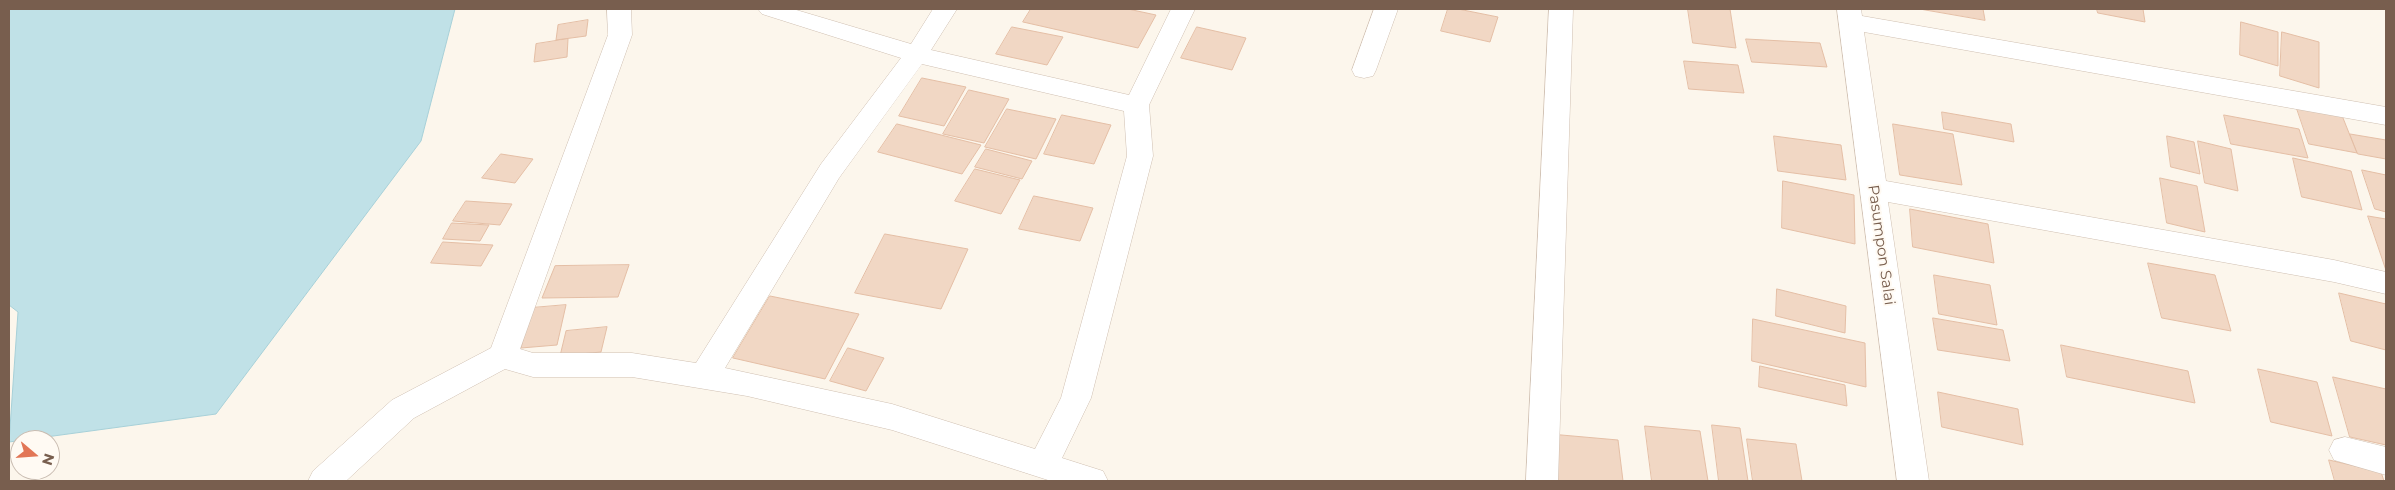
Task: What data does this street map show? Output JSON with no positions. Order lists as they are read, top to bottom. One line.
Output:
{"streets":{"street":["Pasumpon Salai"]},"north":"right"}
